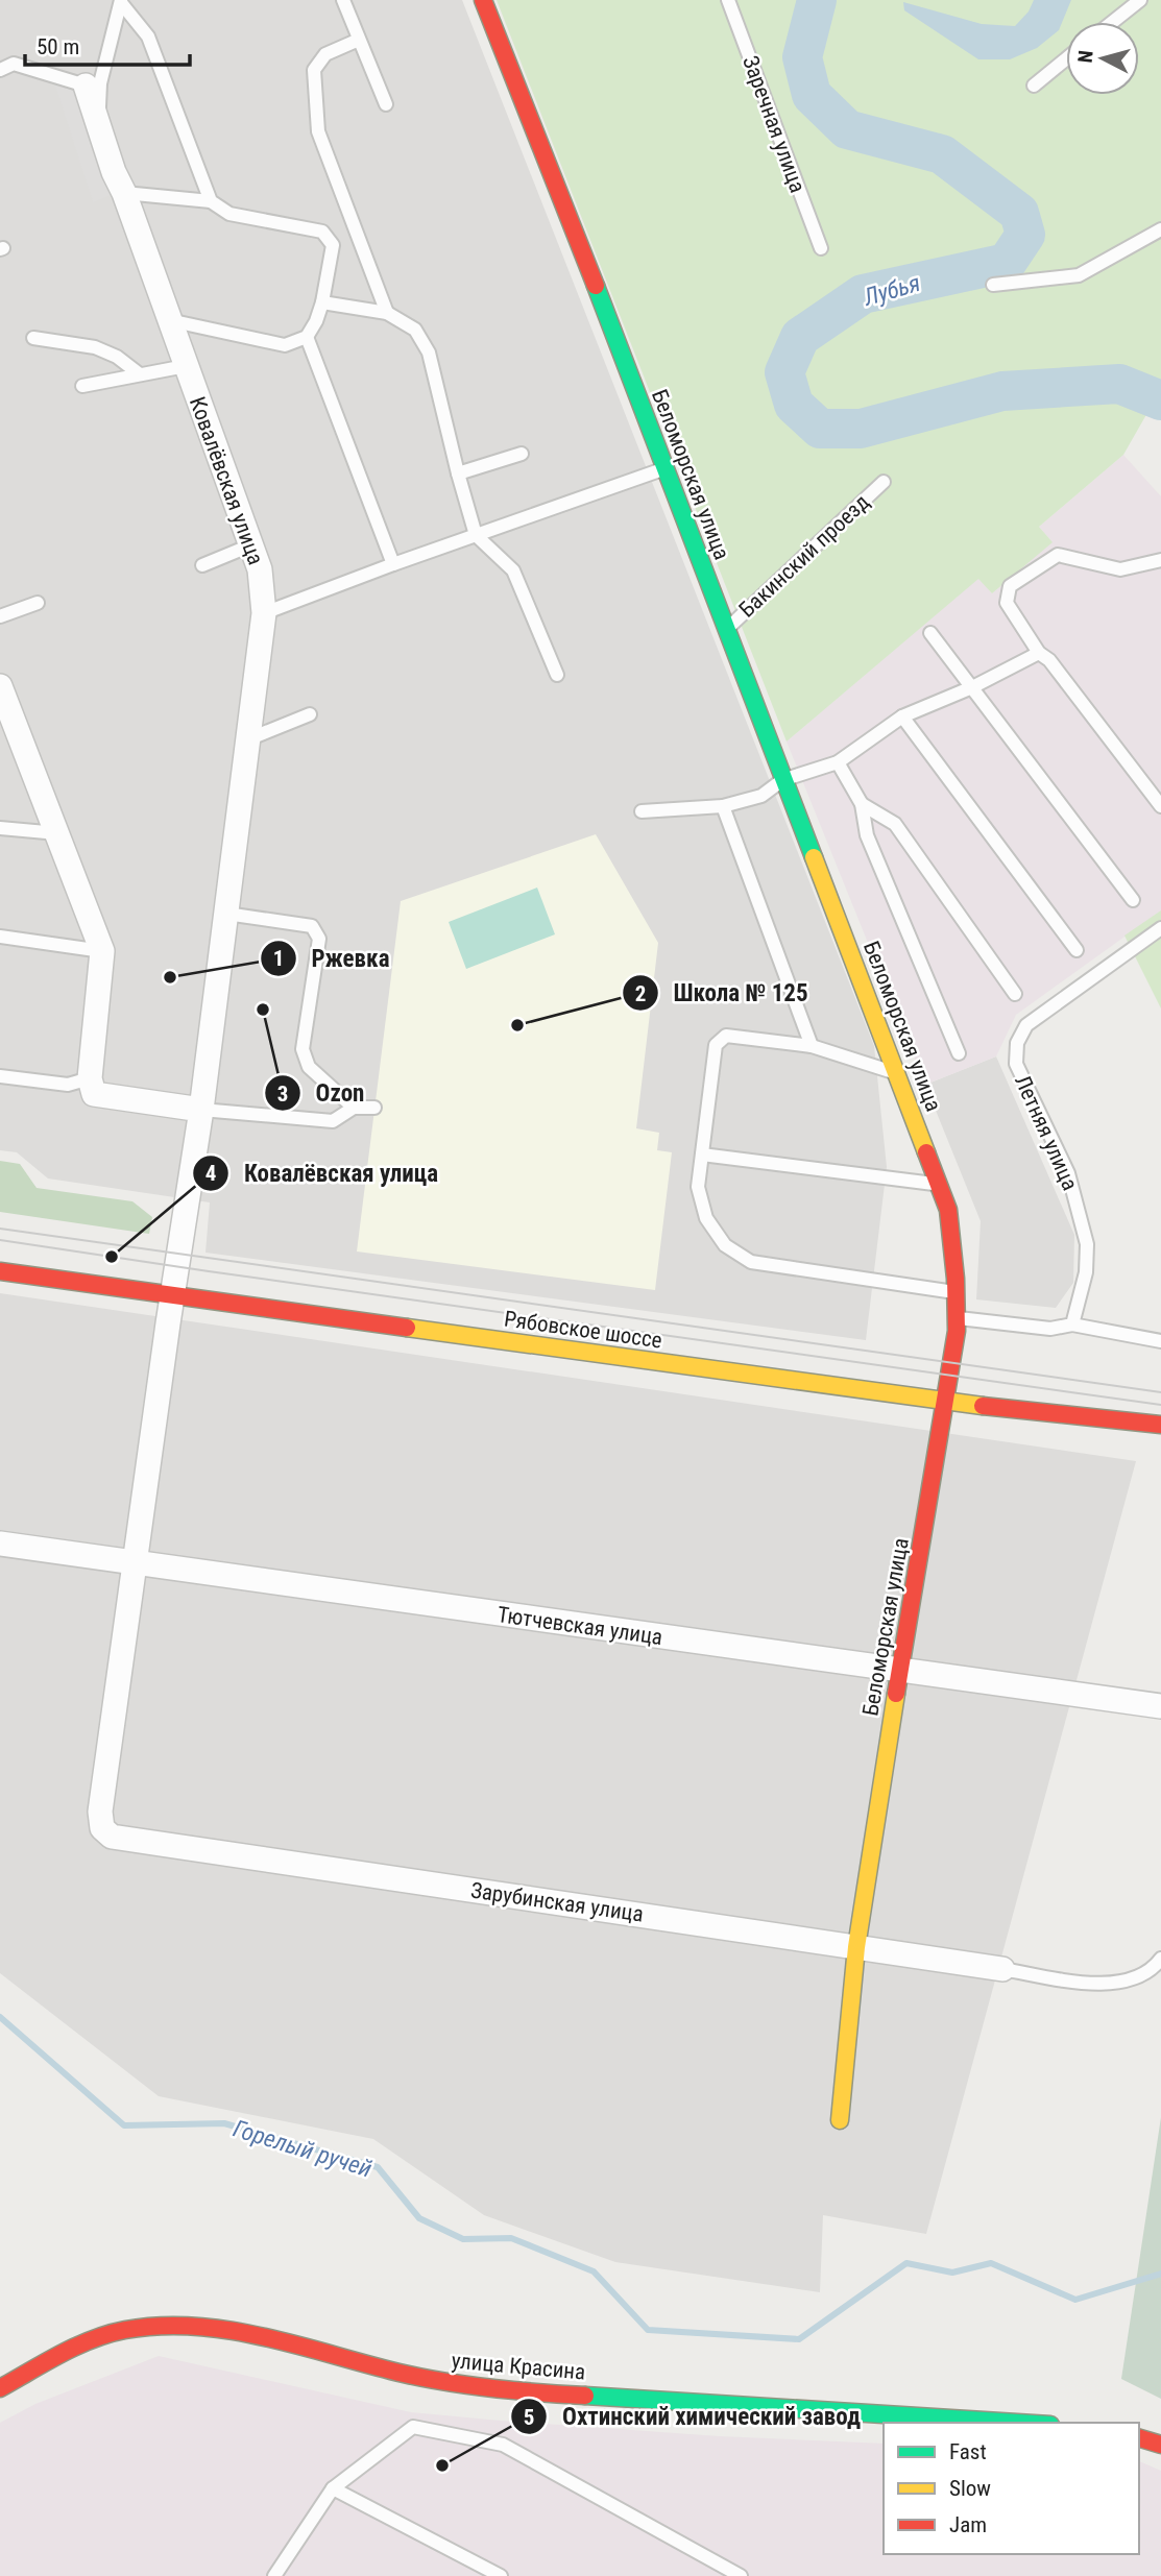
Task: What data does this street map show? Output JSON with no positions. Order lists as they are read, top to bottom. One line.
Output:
{"streets":{"main road":["Беломорская улица","Рябовское шоссе","улица Красина"],"street":["Ковалёвская улица","Тютчевская улица","Зарубинская улица"],"lane":["Заречная улица","Бакинский проезд","Летняя улица"]},"crossings":[["Беломорская улица","Бакинский проезд"],["Беломорская улица","Рябовское шоссе"],["Беломорская улица","Тютчевская улица"],["Беломорская улица","Зарубинская улица"],["Ковалёвская улица","Рябовское шоссе"],["Ковалёвская улица","Тютчевская улица"],["Ковалёвская улица","Зарубинская улица"]],"water":["Лубья","Горелый ручей"],"places":["Ржевка","Ozon","Школа № 125","Ковалёвская улица","Охтинский химический завод"],"legend":["Fast","Slow","Jam"],"scale_bar":"50 m","north":"left"}
